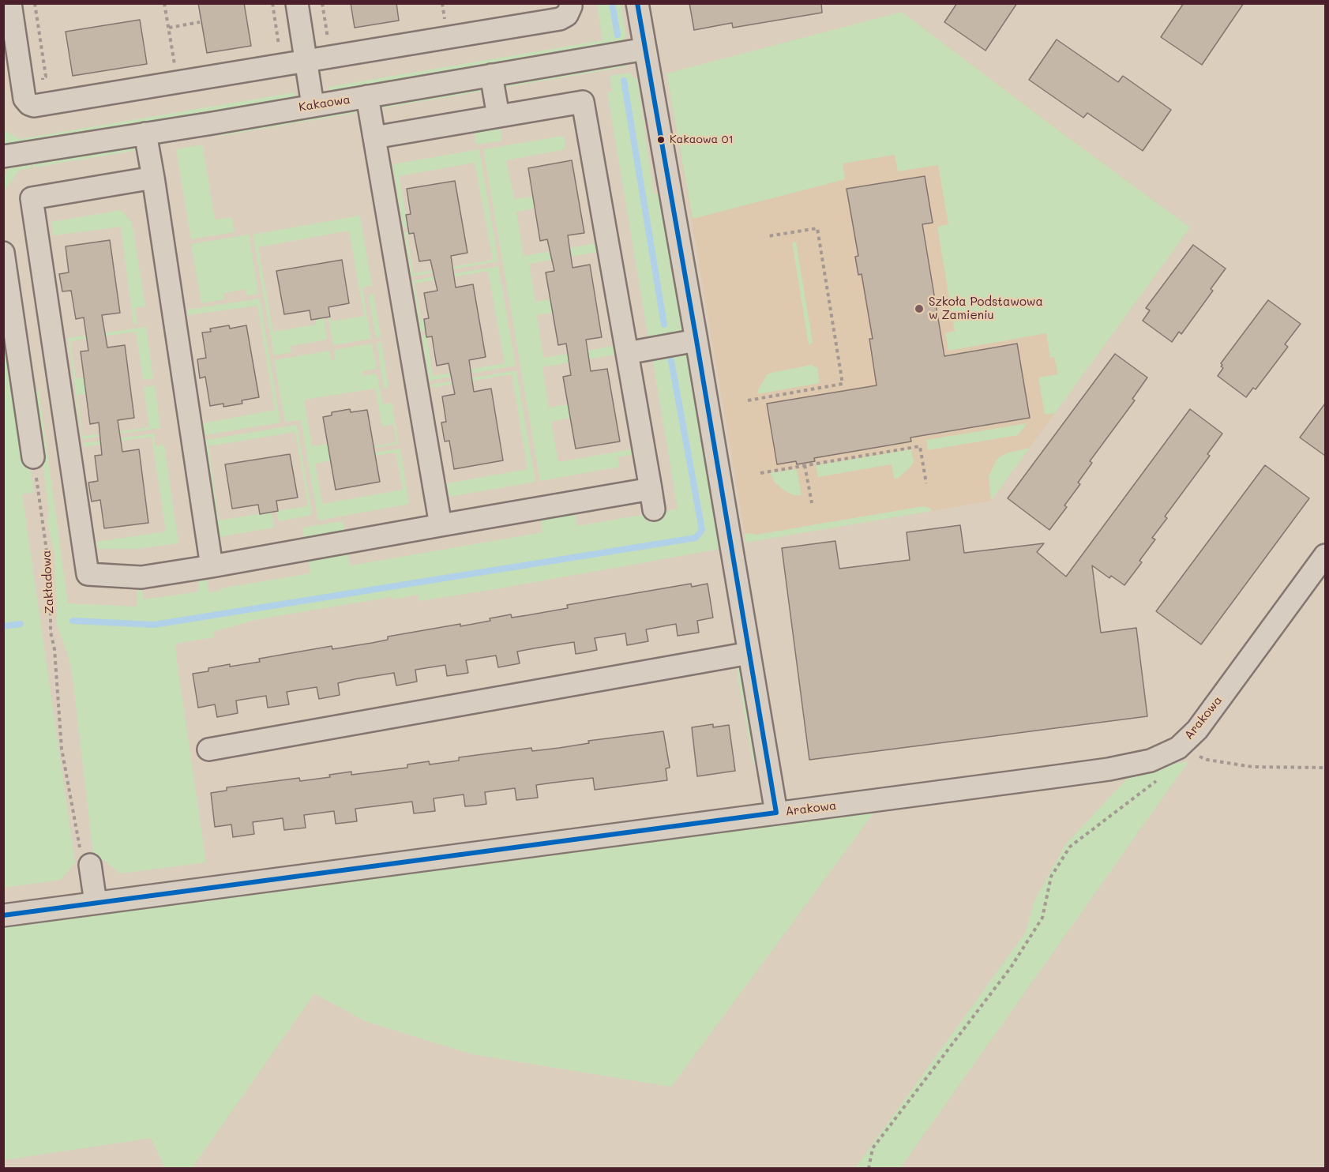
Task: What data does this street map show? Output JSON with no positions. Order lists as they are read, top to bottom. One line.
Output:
{"streets":{"street":["Kakaowa","Arakowa"],"path":["Zakładowa"]},"places":["Kakaowa 01","Szkoła Podstawowa w Zamieniu"]}
